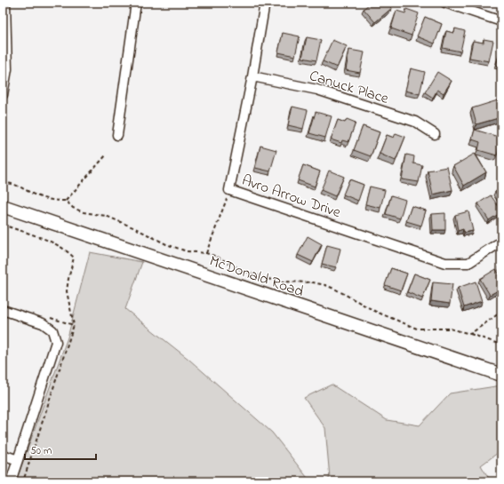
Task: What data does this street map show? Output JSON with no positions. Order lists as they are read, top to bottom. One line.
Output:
{"streets":{"street":["Canuck Place","Avro Arrow Drive","McDonald Road"]},"crossings":[["Canuck Place","Avro Arrow Drive"]],"scale_bar":"50 m"}
